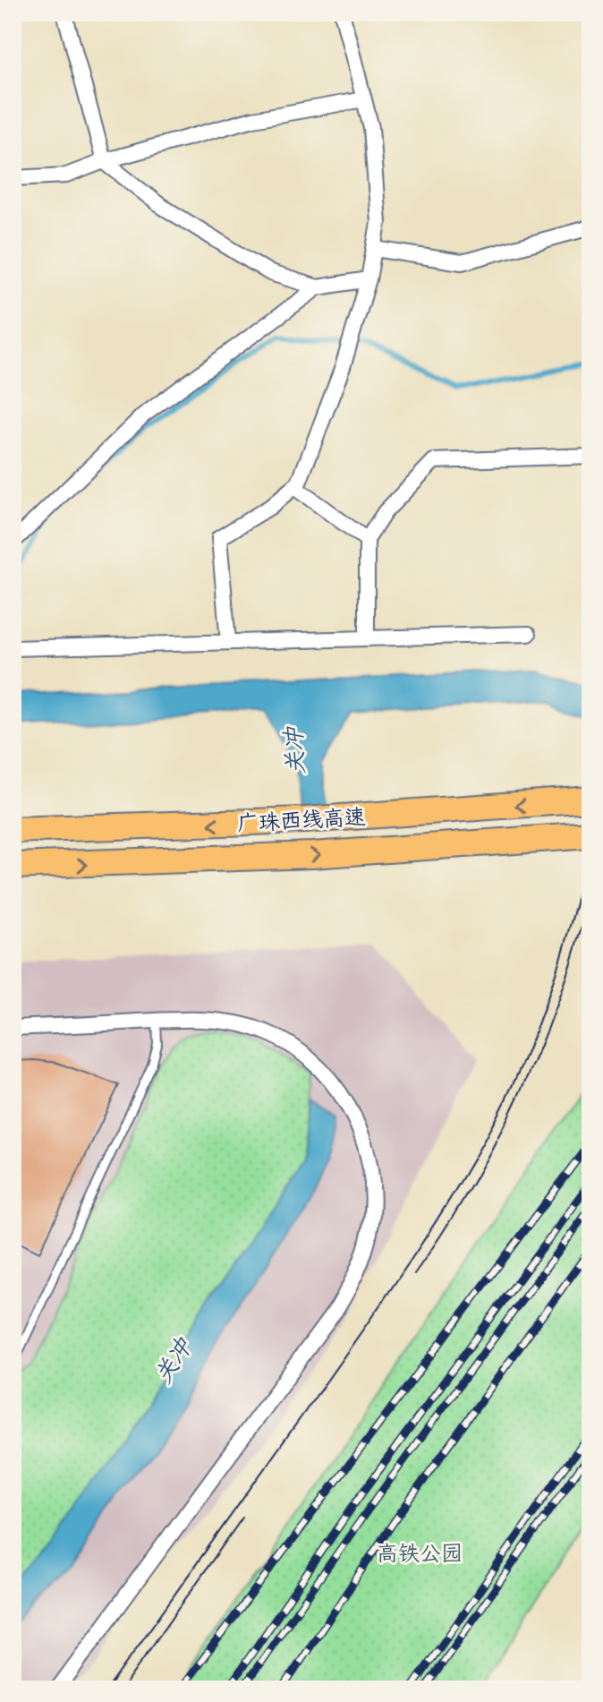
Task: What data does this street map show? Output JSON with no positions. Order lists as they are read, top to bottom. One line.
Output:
{"streets":{"highway":["广珠西线高速"]},"water":["关冲"],"parks":["高铁公园"]}
